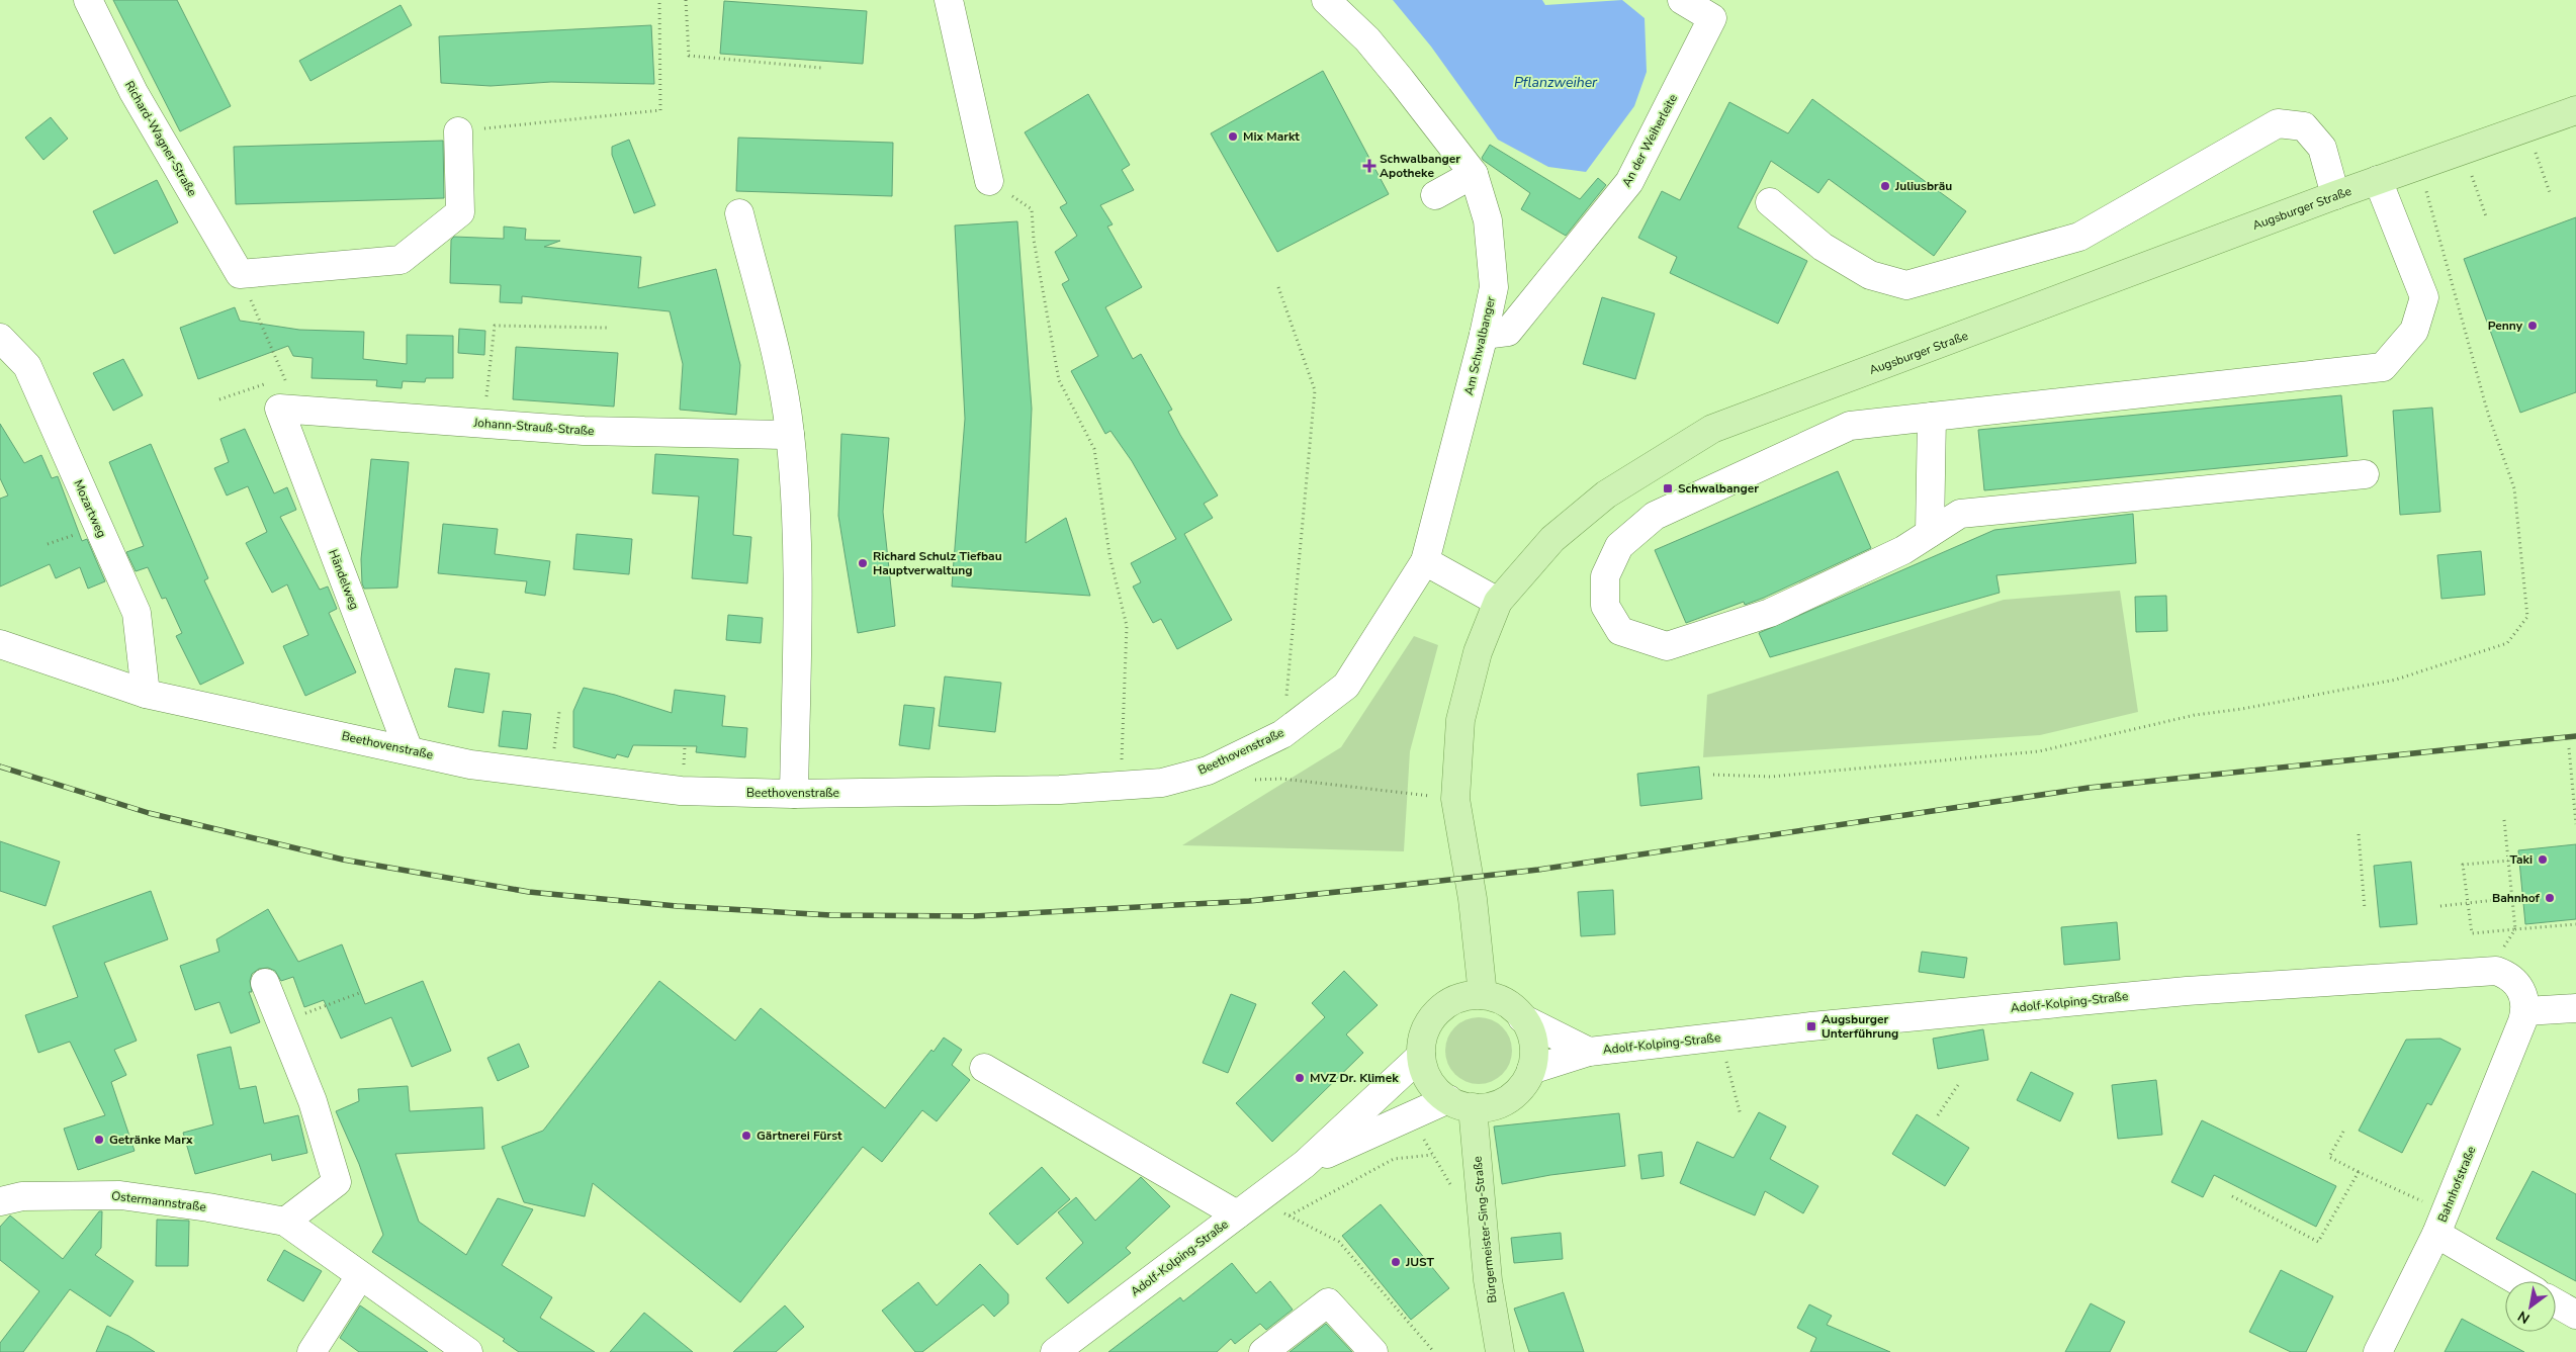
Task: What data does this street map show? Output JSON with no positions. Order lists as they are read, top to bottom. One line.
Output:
{"streets":{"main road":["Augsburger Straße","Bürgermeister-Sing-Straße"],"street":["Richard-Wagner-Straße","An der Weiherleite","Am Schwalbanger","Johann-Strauß-Straße","Mozartweg","Händelweg","Beethovenstraße","Adolf-Kolping-Straße","Bahnhofstraße","Ostermannstraße"]},"crossings":[["An der Weiherleite","Am Schwalbanger"],["Am Schwalbanger","Beethovenstraße"],["Johann-Strauß-Straße","Händelweg"],["Mozartweg","Beethovenstraße"],["Händelweg","Beethovenstraße"],["Adolf-Kolping-Straße","Bahnhofstraße"],["Adolf-Kolping-Straße","Bürgermeister-Sing-Straße"]],"water":["Pflanzweiher"],"places":{"other":["Mix Markt","Juliusbräu","Penny","Richard Schulz Tiefbau Hauptverwaltung","Taki","Bahnhof","MVZ Dr. Klimek","Gärtnerei Fürst","Getränke Marx","JUST"],"health":["Schwalbanger Apotheke"],"transit":["Schwalbanger","Augsburger Unterführung"]},"north":"bottom left"}
